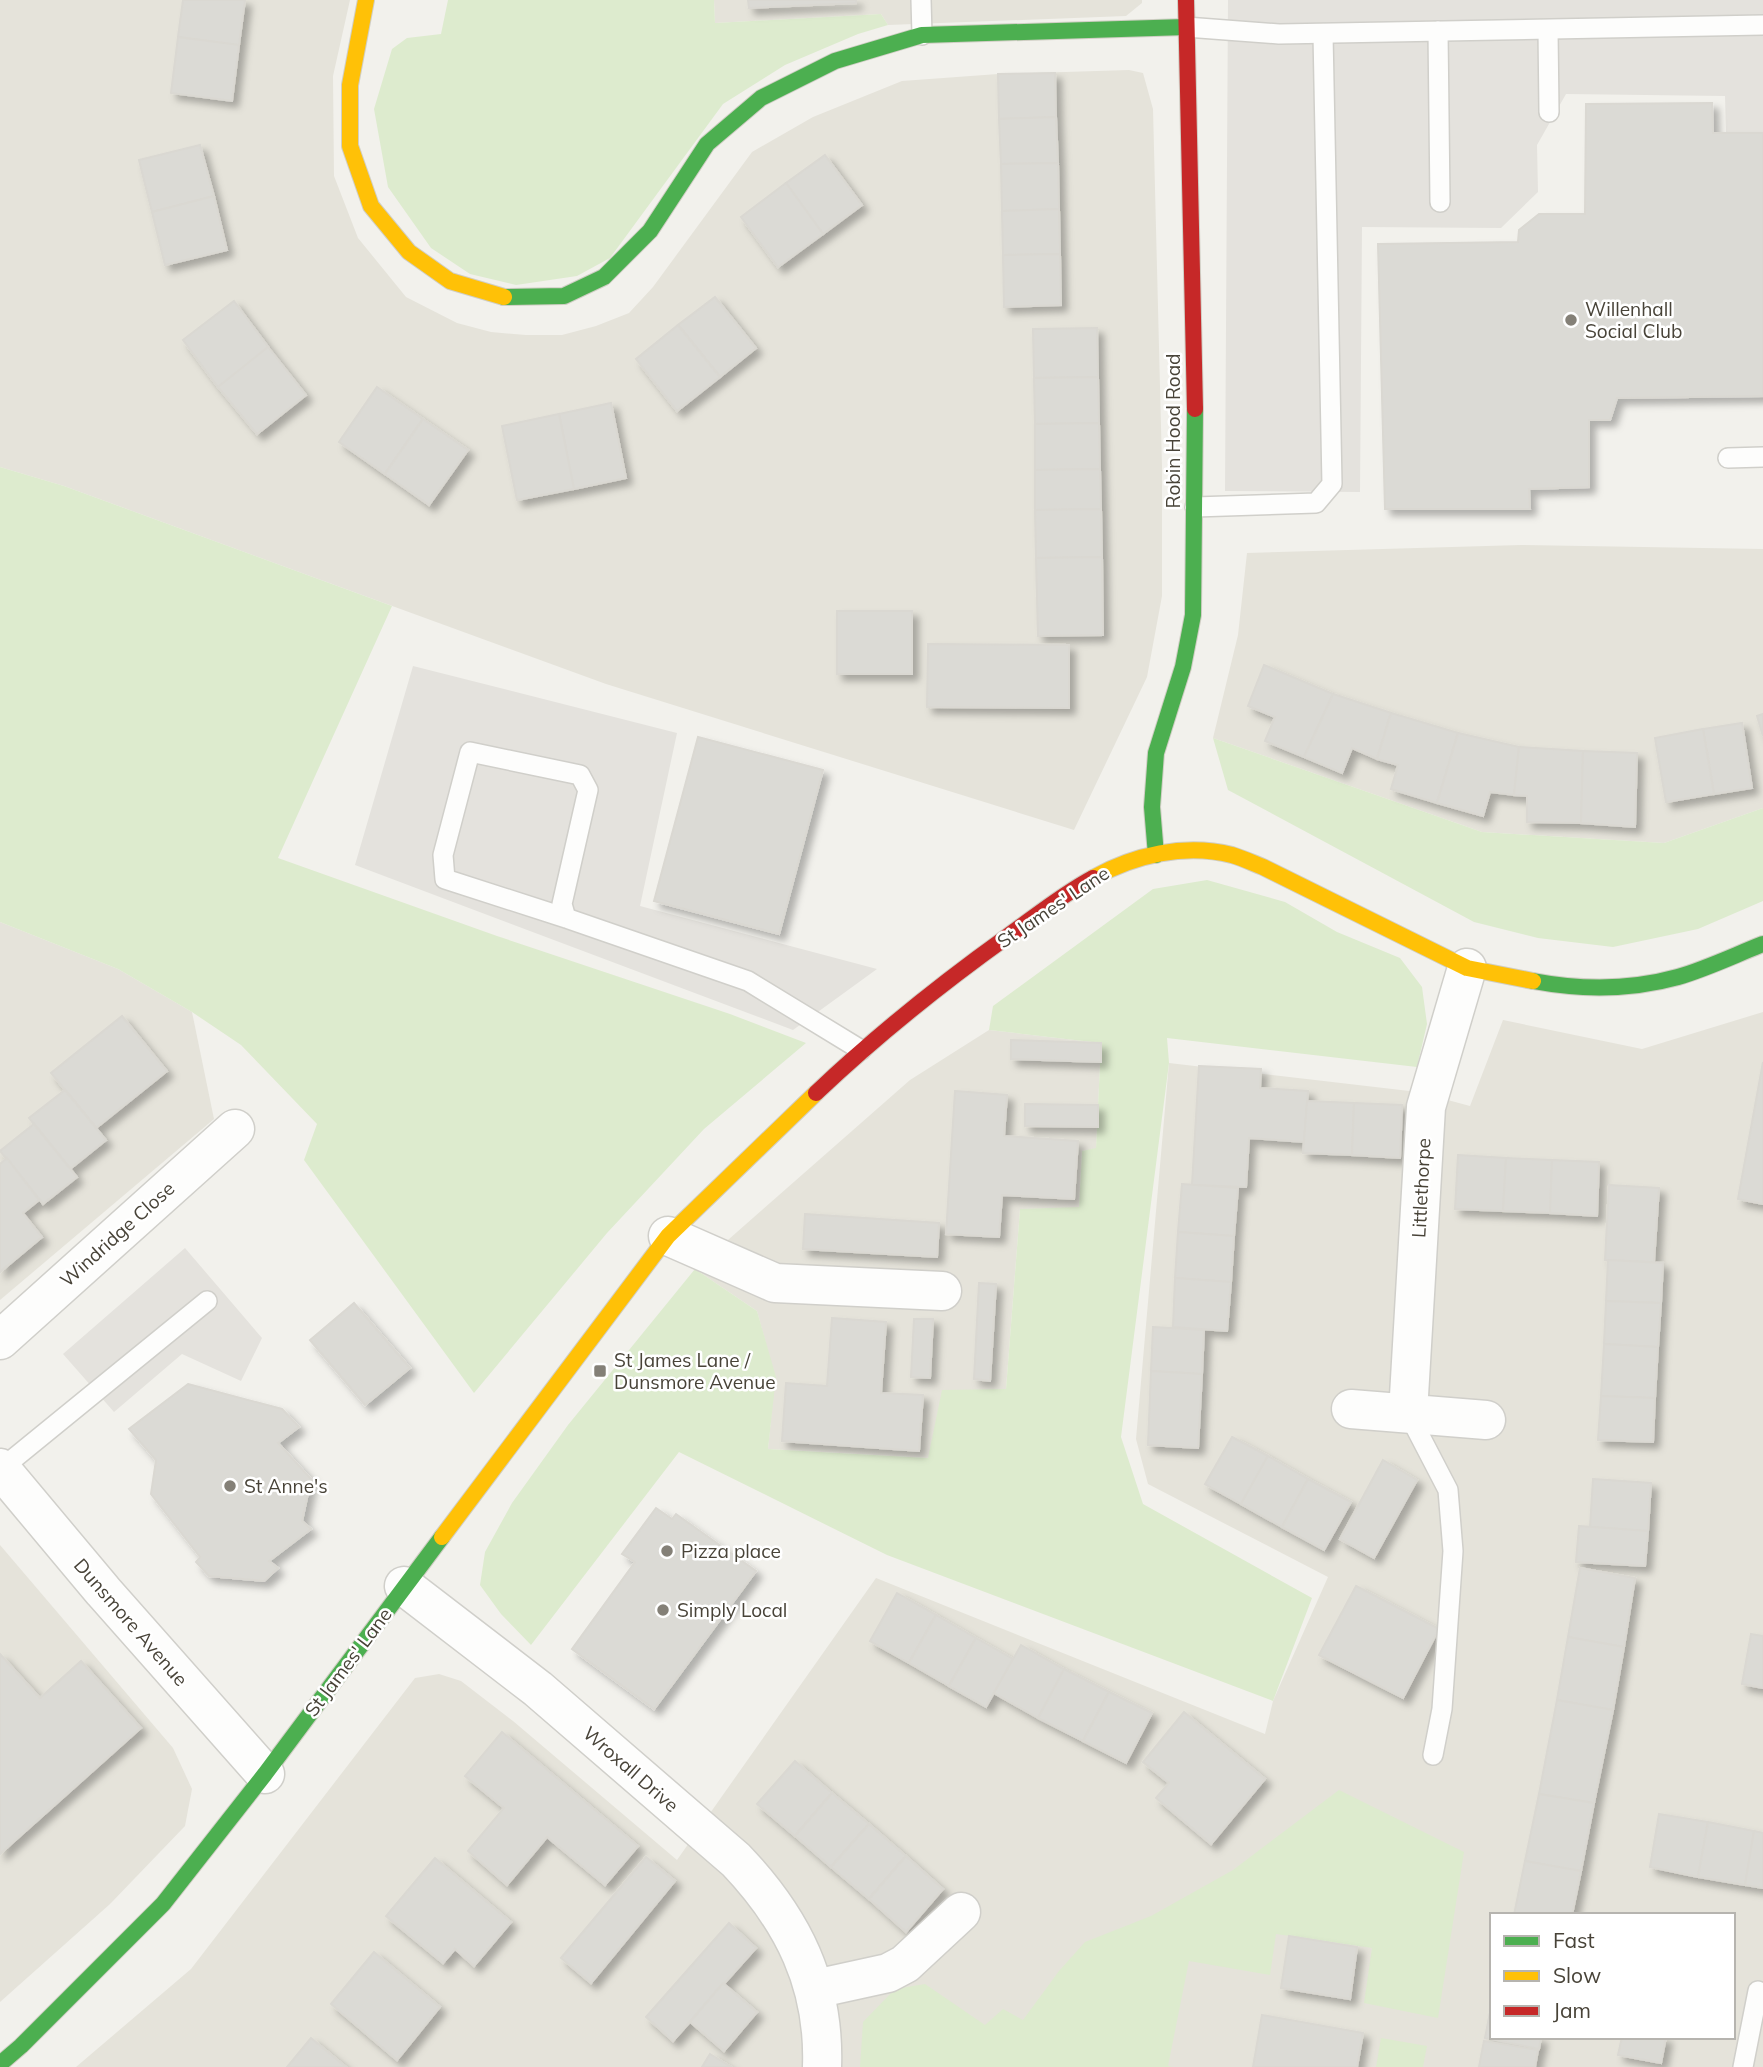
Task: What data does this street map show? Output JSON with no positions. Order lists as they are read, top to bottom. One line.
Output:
{"streets":{"street":["Robin Hood Road","St James' Lane","Littlethorpe","Windridge Close","Dunsmore Avenue","Wroxall Drive"]},"crossings":[["Robin Hood Road","St James' Lane"],["St James' Lane","Littlethorpe"],["St James' Lane","Dunsmore Avenue"],["St James' Lane","Wroxall Drive"]],"places":{"other":["Willenhall Social Club","St Anne's","Pizza place","Simply Local"],"transit":["St James Lane / Dunsmore Avenue"]},"legend":["Fast","Slow","Jam"]}
